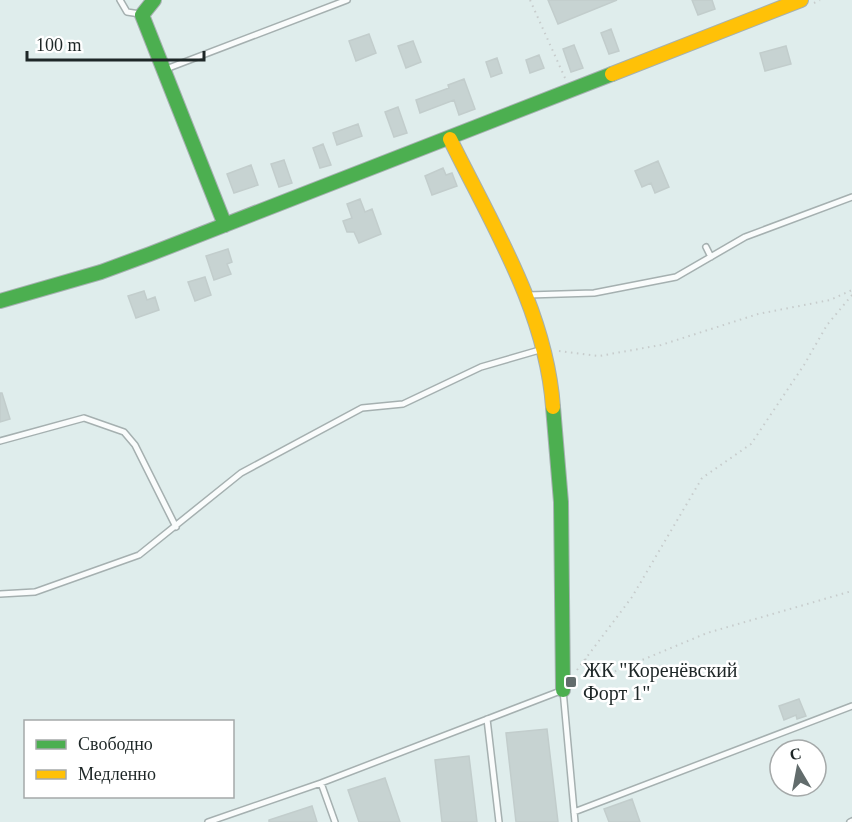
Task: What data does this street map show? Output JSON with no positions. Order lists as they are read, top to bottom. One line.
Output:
{"places":{"transit":["ЖК \"Коренёвский Форт 1\""]},"legend":["Свободно","Медленно"],"scale_bar":"100 m","north":"top"}
